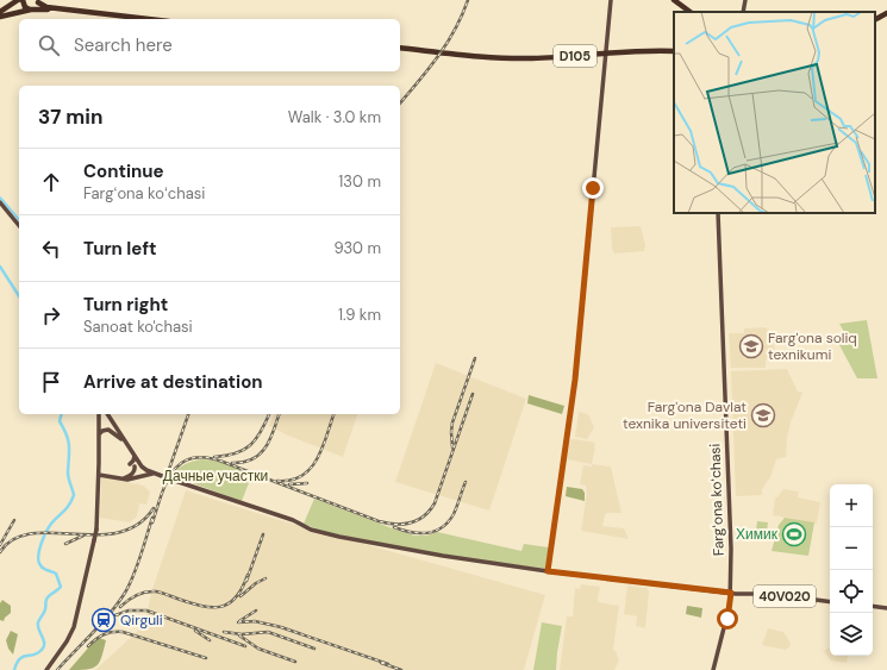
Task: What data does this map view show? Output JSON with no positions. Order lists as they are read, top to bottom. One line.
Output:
{"streets":{"highway":["D105"],"main road":["Fargʻona koʻchasi","40V020"]},"crossings":[["Fargʻona koʻchasi","40V020"]],"parks":["Дачные участки"],"places":{"school or university":["Farg'ona soliq texnikumi","Farg'ona Davlat texnika universiteti"],"sports":["Химик"],"station":["Qirguli"]},"page":{"search":"Search here","heading":["37 min","Walk · 3.0 km"],"list":[["Continue","Fargʻona koʻchasi","130 m"],["Turn left","930 m"],["Turn right","Sanoat ko'chasi","1.9 km"],"Arrive at destination"],"map_buttons":["+","−"]}}
